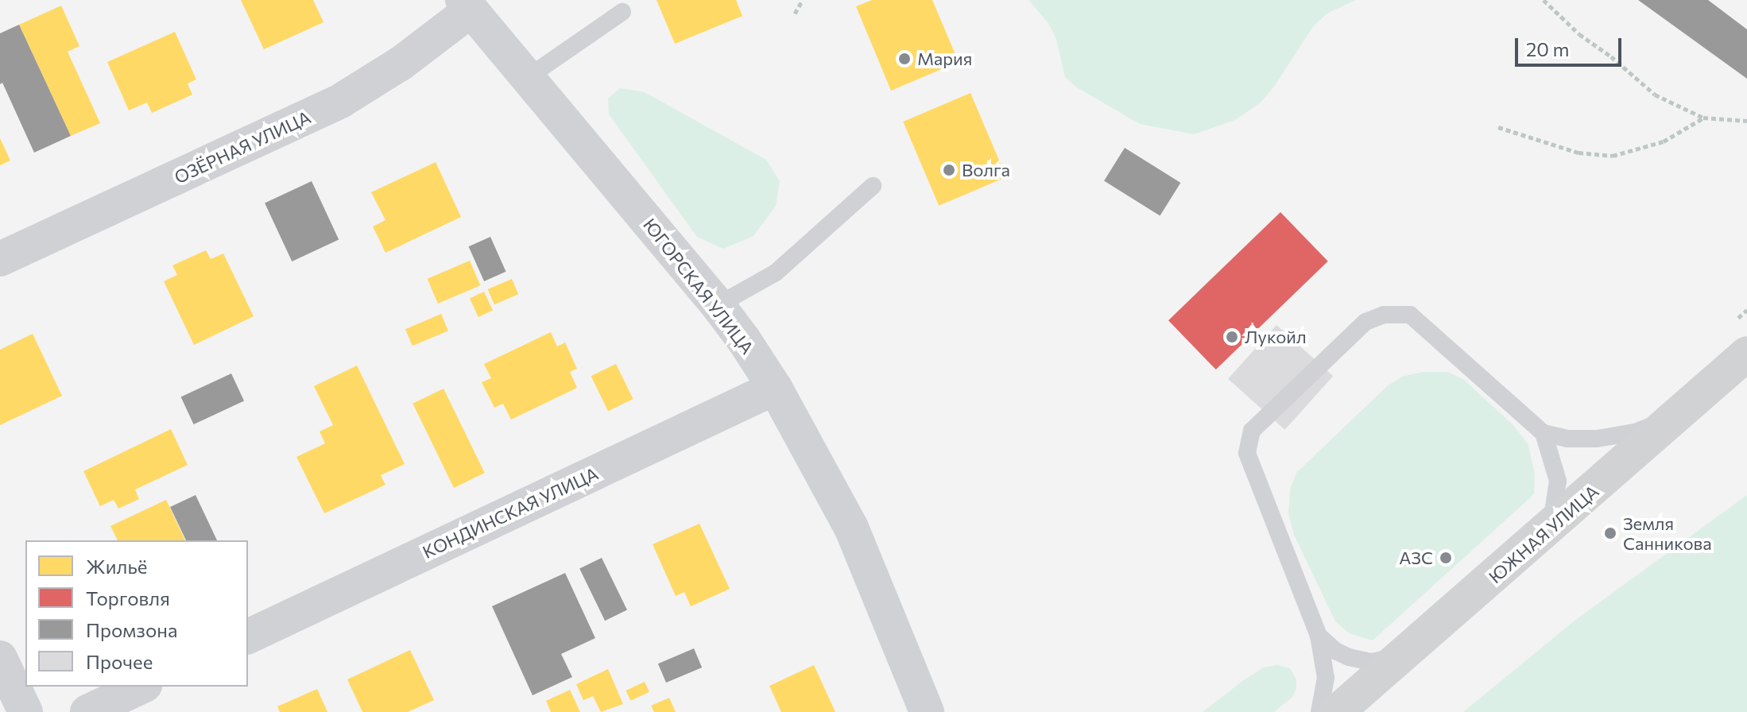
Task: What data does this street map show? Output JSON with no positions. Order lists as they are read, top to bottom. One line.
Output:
{"streets":{"main road":["ЮЖНАЯ УЛИЦА"],"street":["ОЗЁРНАЯ УЛИЦА","ЮГОРСКАЯ УЛИЦА","КОНДИНСКАЯ УЛИЦА"]},"crossings":[["ОЗЁРНАЯ УЛИЦА","ЮГОРСКАЯ УЛИЦА"],["ЮГОРСКАЯ УЛИЦА","КОНДИНСКАЯ УЛИЦА"]],"places":["Мария","Волга","Лукойл","Земля Санникова","АЗС"],"legend":["Жильё","Торговля","Промзона","Прочее"],"scale_bar":"20 m"}
